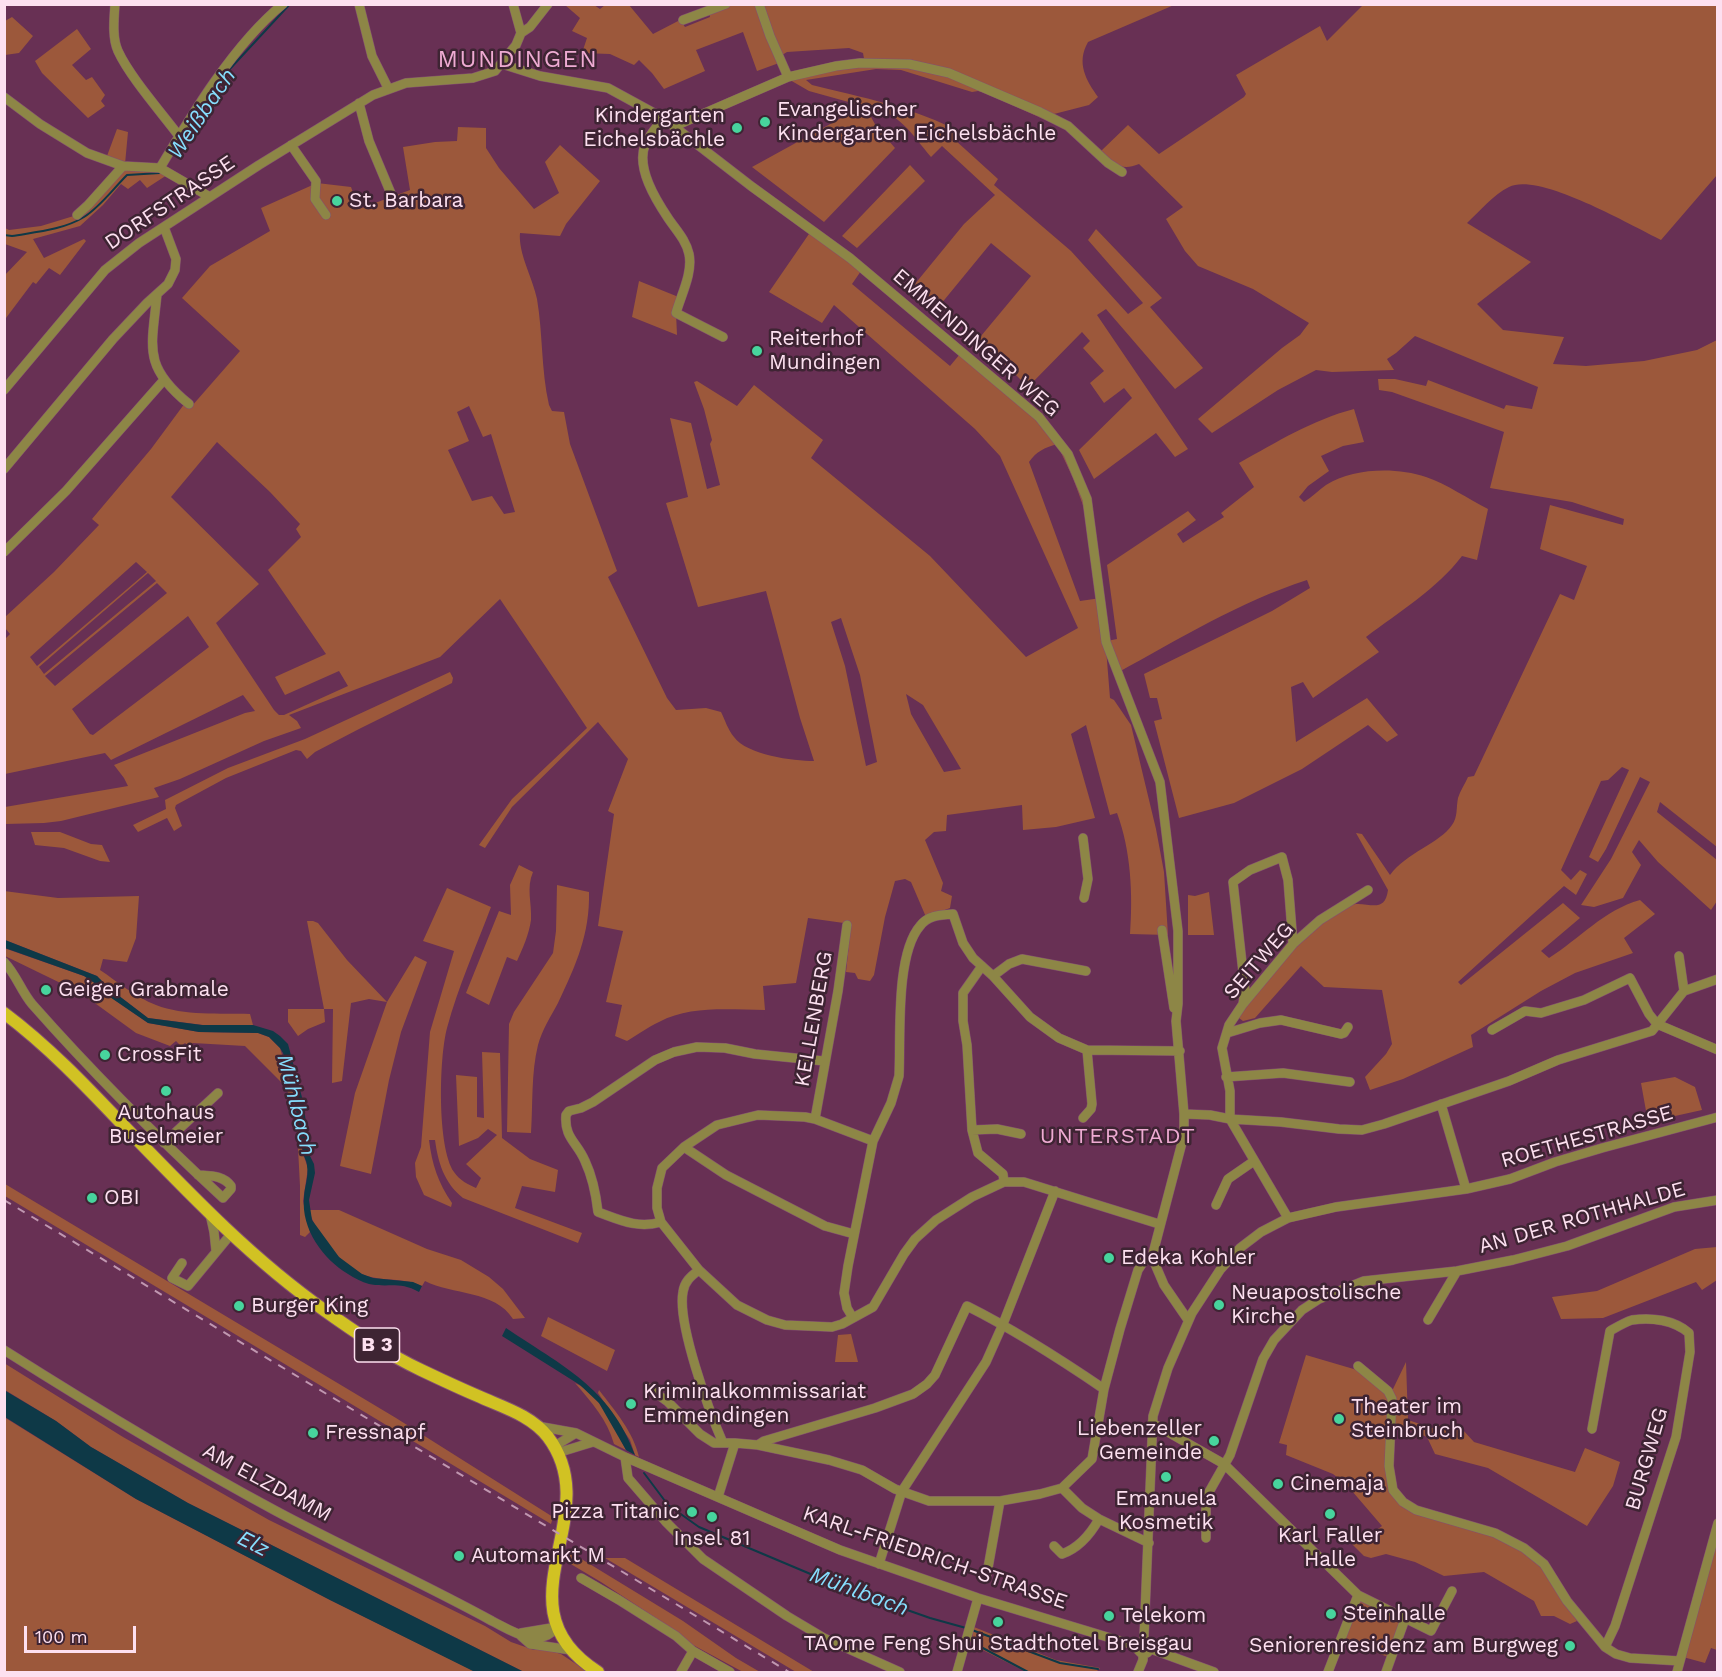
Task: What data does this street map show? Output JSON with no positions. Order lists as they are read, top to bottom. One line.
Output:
{"streets":{"main road":["B 3"],"street":["DORFSTRASSE","EMMENDINGER WEG","SEITWEG","KELLENBERG","ROETHESTRASSE","AN DER ROTHHALDE","BURGWEG","AM ELZDAMM","KARL-FRIEDRICH-STRASSE"]},"crossings":[["DORFSTRASSE","EMMENDINGER WEG"],["ROETHESTRASSE","KARL-FRIEDRICH-STRASSE"],["B 3","AM ELZDAMM"],["B 3","KARL-FRIEDRICH-STRASSE"]],"districts":["MUNDINGEN","UNTERSTADT"],"water":["Weißbach","Mühlbach","Elz"],"places":["Evangelischer Kindergarten Eichelsbächle","Kindergarten Eichelsbächle","St. Barbara","Reiterhof Mundingen","Geiger Grabmale","CrossFit","Autohaus Buselmeier","OBI","Edeka Kohler","Neuapostolische Kirche","Burger King","Kriminalkommissariat Emmendingen","Theater im Steinbruch","Fressnapf","Liebenzeller Gemeinde","Emanuela Kosmetik","Cinemaja","Pizza Titanic","Karl Faller Halle","Insel 81","Automarkt M","Steinhalle","Telekom","TAOme Feng Shui Stadthotel Breisgau","Seniorenresidenz am Burgweg"],"scale_bar":"100 m"}
